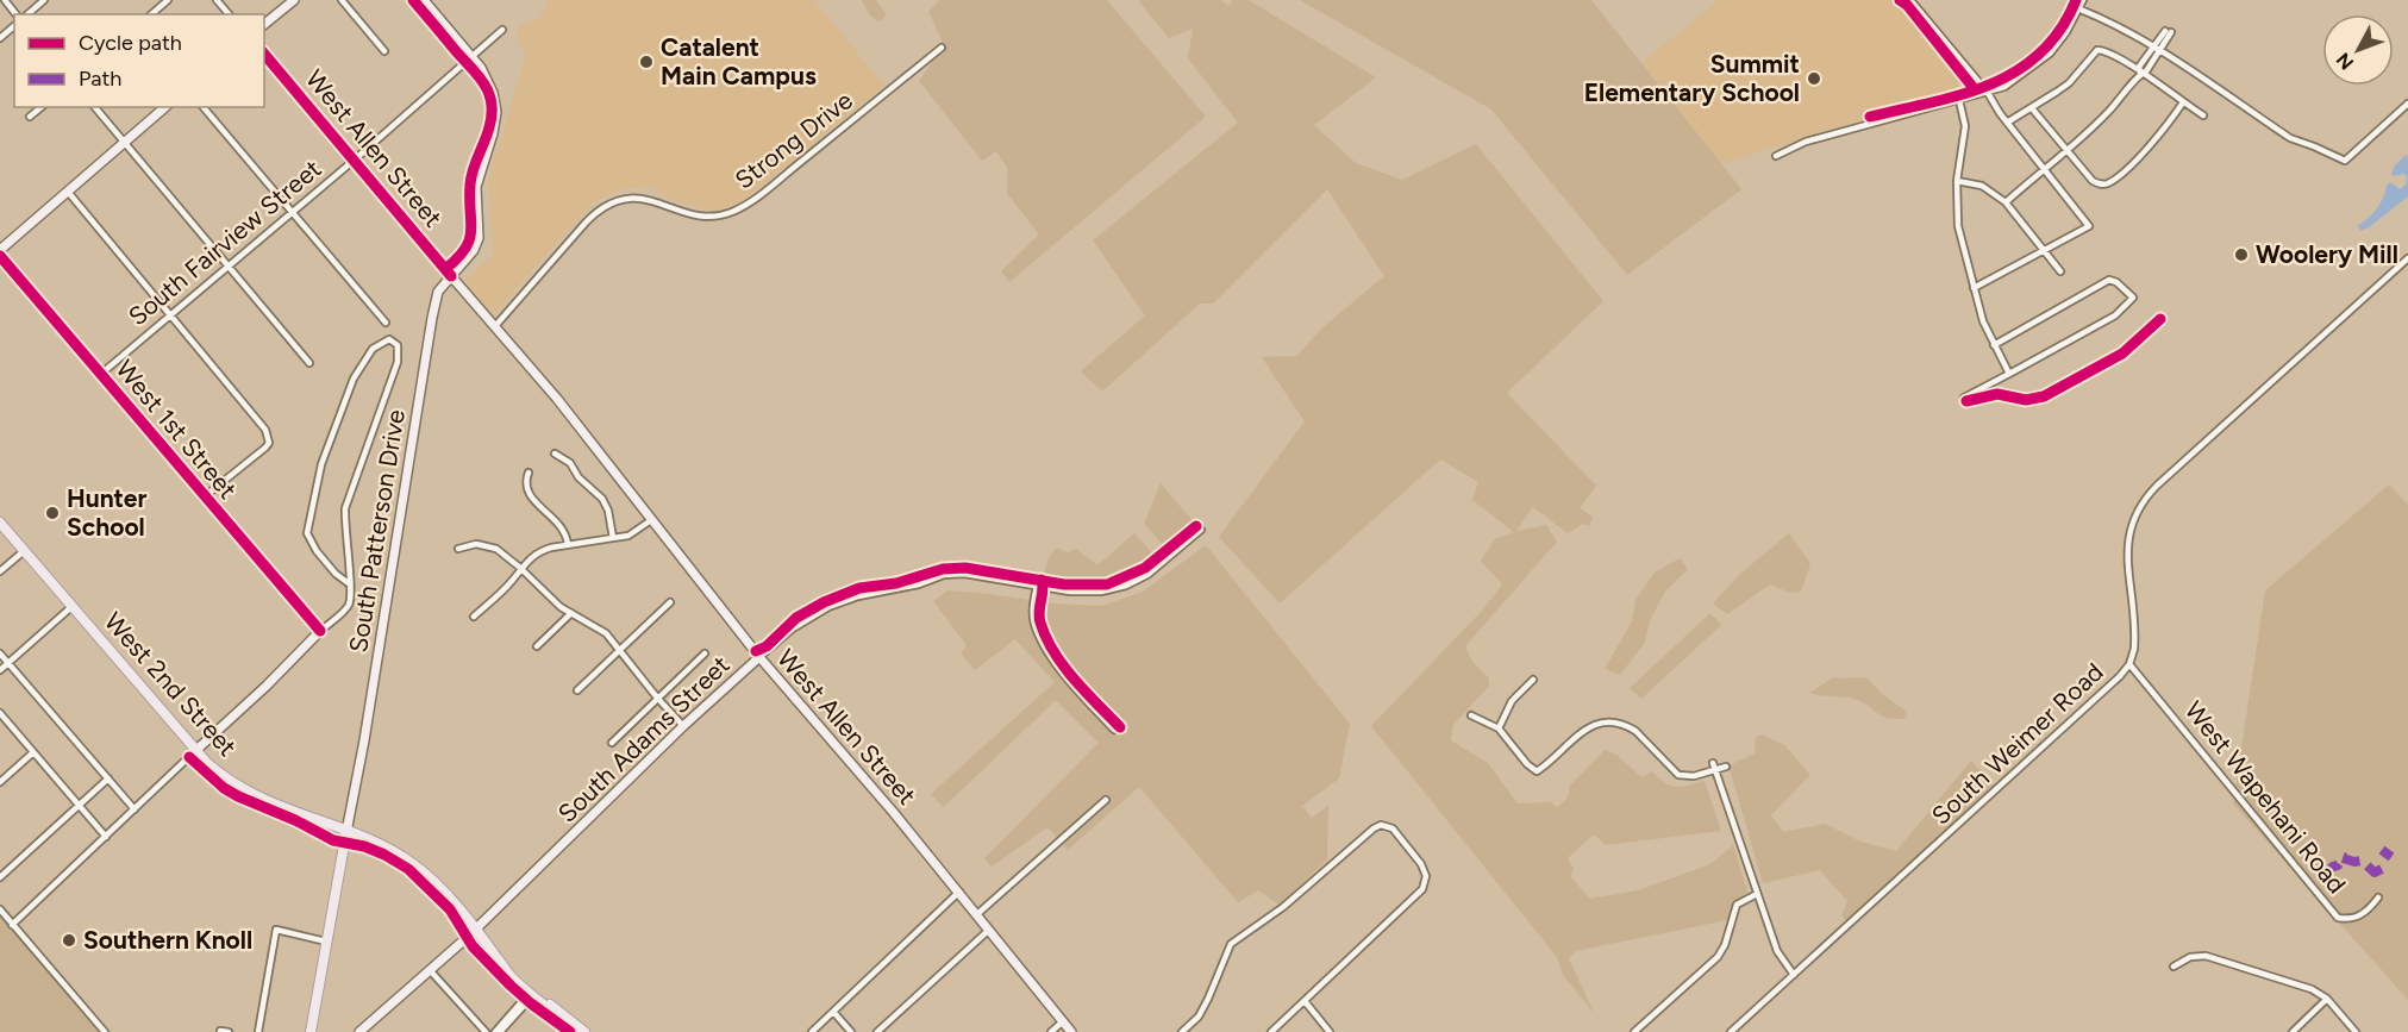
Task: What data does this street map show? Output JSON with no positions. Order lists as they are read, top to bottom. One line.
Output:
{"streets":{"main road":["South Patterson Drive","West 2nd Street"],"street":["Strong Drive","West Allen Street","South Fairview Street","West 1st Street","South Adams Street","South Weimer Road","West Wapehani Road"]},"crossings":[["Strong Drive","West Allen Street"],["West Allen Street","South Fairview Street"],["West Allen Street","South Patterson Drive"],["West Allen Street","South Adams Street"],["South Fairview Street","West 1st Street"],["South Fairview Street","South Patterson Drive"],["South Patterson Drive","West 2nd Street"],["West 2nd Street","South Adams Street"],["South Weimer Road","West Wapehani Road"]],"places":["Catalent Main Campus","Summit Elementary School","Woolery Mill","Hunter School","Southern Knoll"],"legend":["Cycle path","Path"],"north":"bottom left"}
